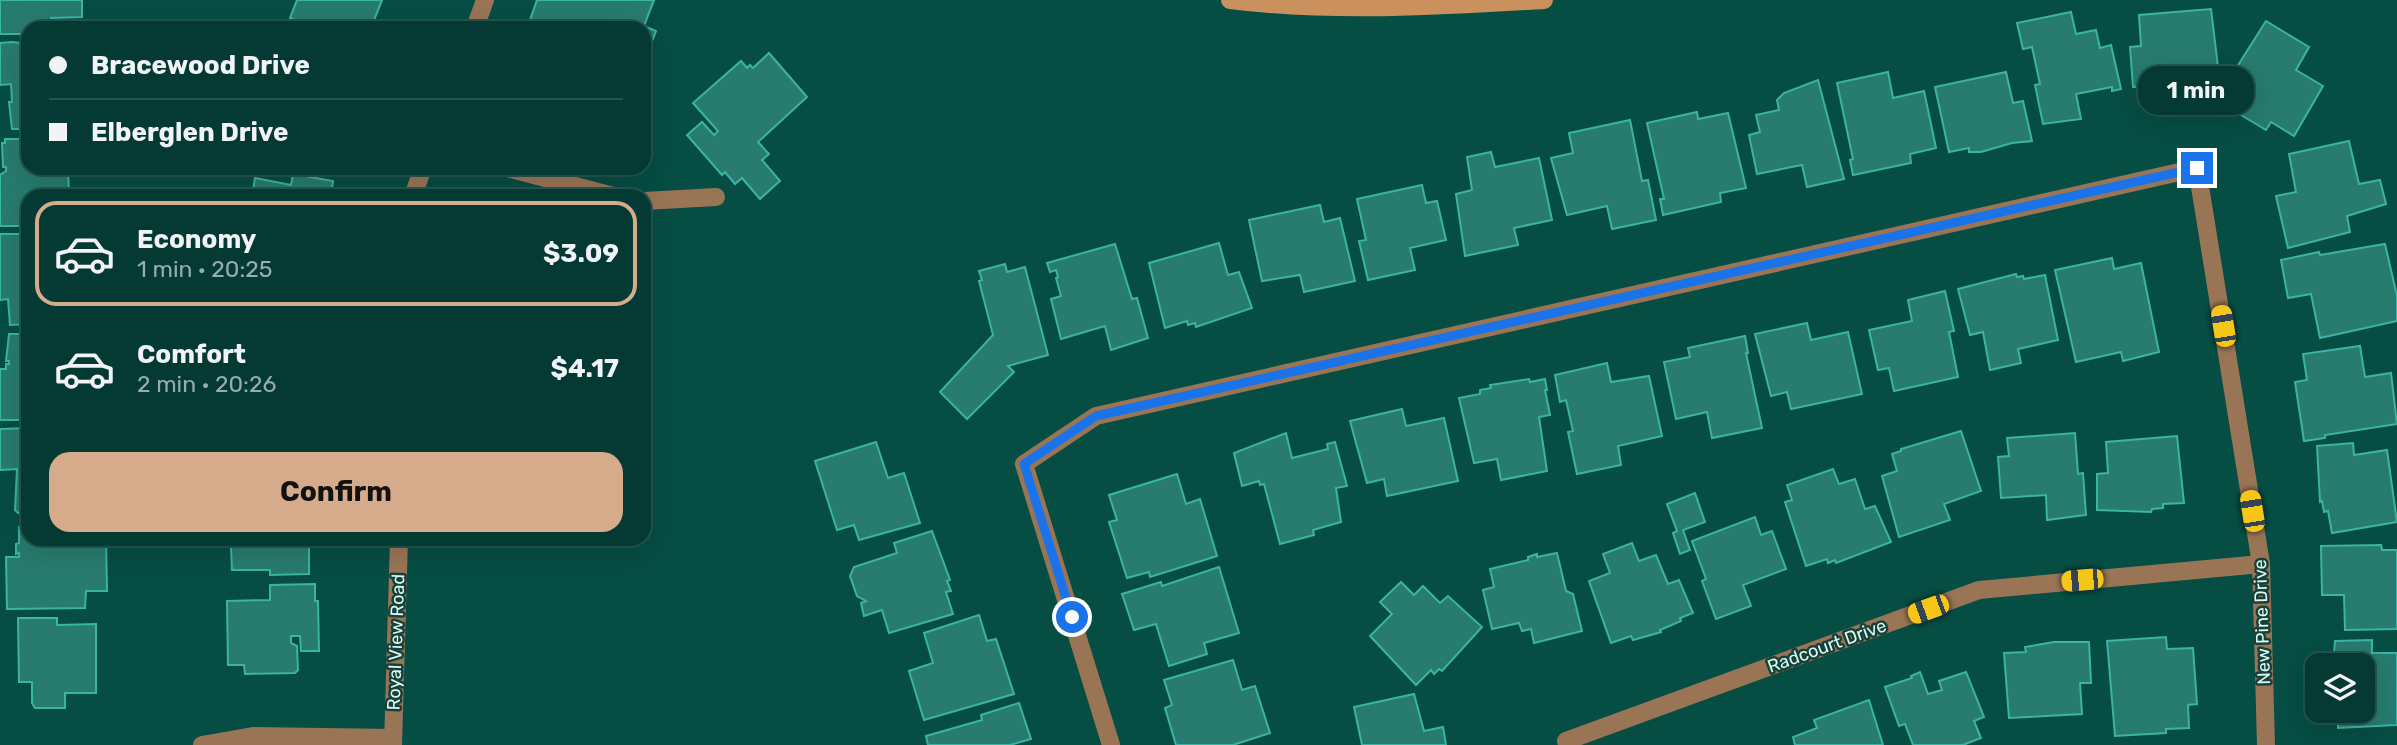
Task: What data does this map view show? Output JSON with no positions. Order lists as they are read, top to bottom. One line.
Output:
{"streets":{"street":["New Pine Drive","Royal View Road","Radcourt Drive"]},"crossings":[["New Pine Drive","Radcourt Drive"]],"page":{"banner":["Bracewood Drive","Elberglen Drive"],"bubble":"1 min","list":[{"name":"Economy","note":"1 min · 20:25","value":"$3.09"},{"name":"Comfort","note":"2 min · 20:26","value":"$4.17"}],"buttons":"Confirm"}}
